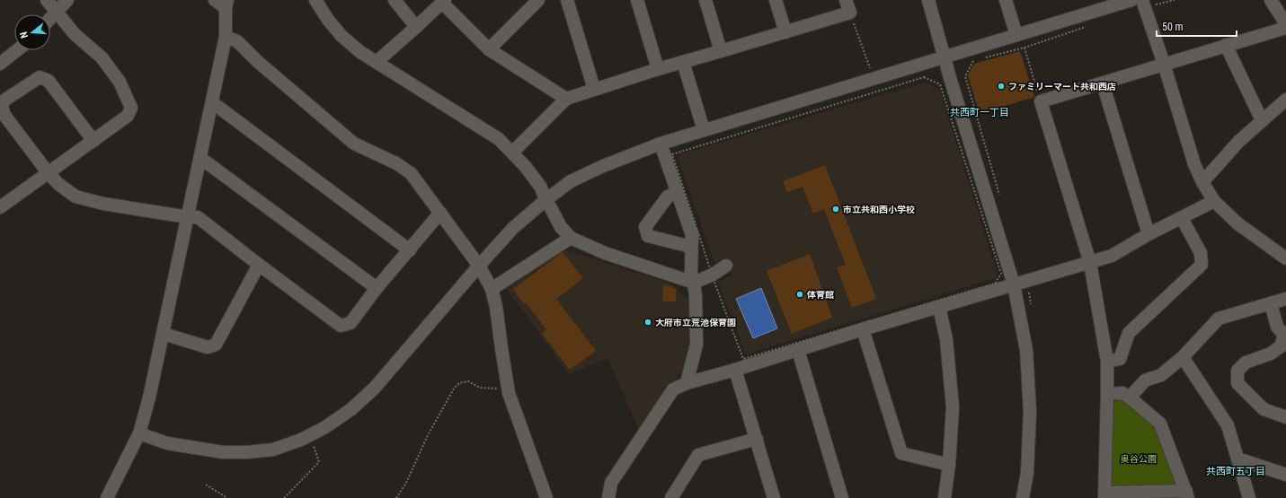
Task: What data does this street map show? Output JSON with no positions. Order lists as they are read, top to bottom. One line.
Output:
{"districts":["共西町一丁目","共西町五丁目"],"parks":["奥谷公園"],"places":["ファミリーマート共和西店","市立共和西小学校","体育館","大府市立荒池保育園"],"scale_bar":"50 m","north":"left"}
